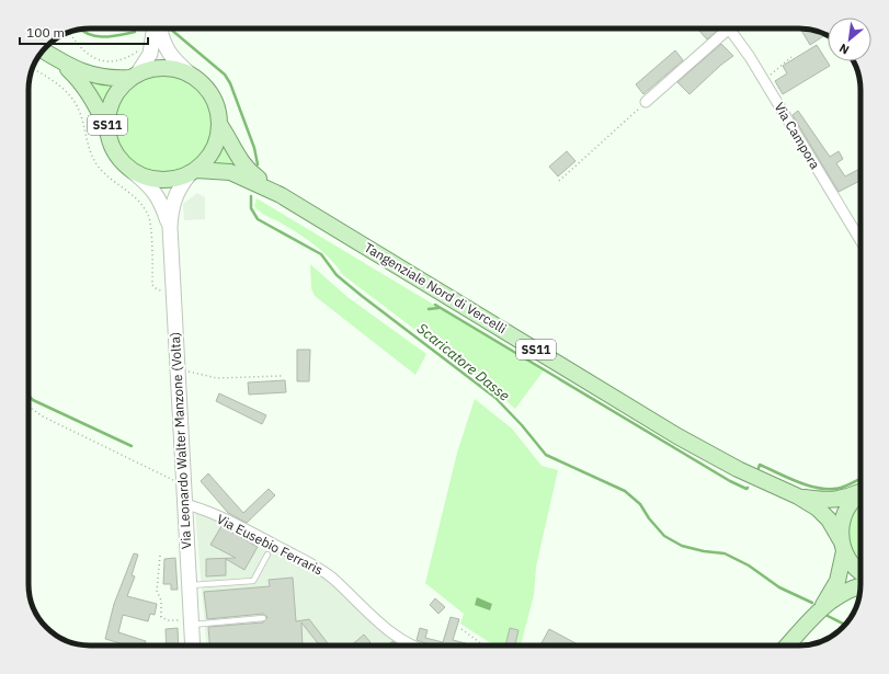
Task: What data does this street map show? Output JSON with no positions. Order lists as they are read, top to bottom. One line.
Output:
{"streets":{"main road":["SS11","Tangenziale Nord di Vercelli","Via Leonardo Walter Manzone (Volta)"],"street":["Via Campora","Via Eusebio Ferraris"]},"crossings":[["Tangenziale Nord di Vercelli","Via Leonardo Walter Manzone (Volta)"],["Via Leonardo Walter Manzone (Volta)","Via Eusebio Ferraris"]],"water":["Scaricatore Dasse"],"scale_bar":"100 m","north":"bottom left"}
